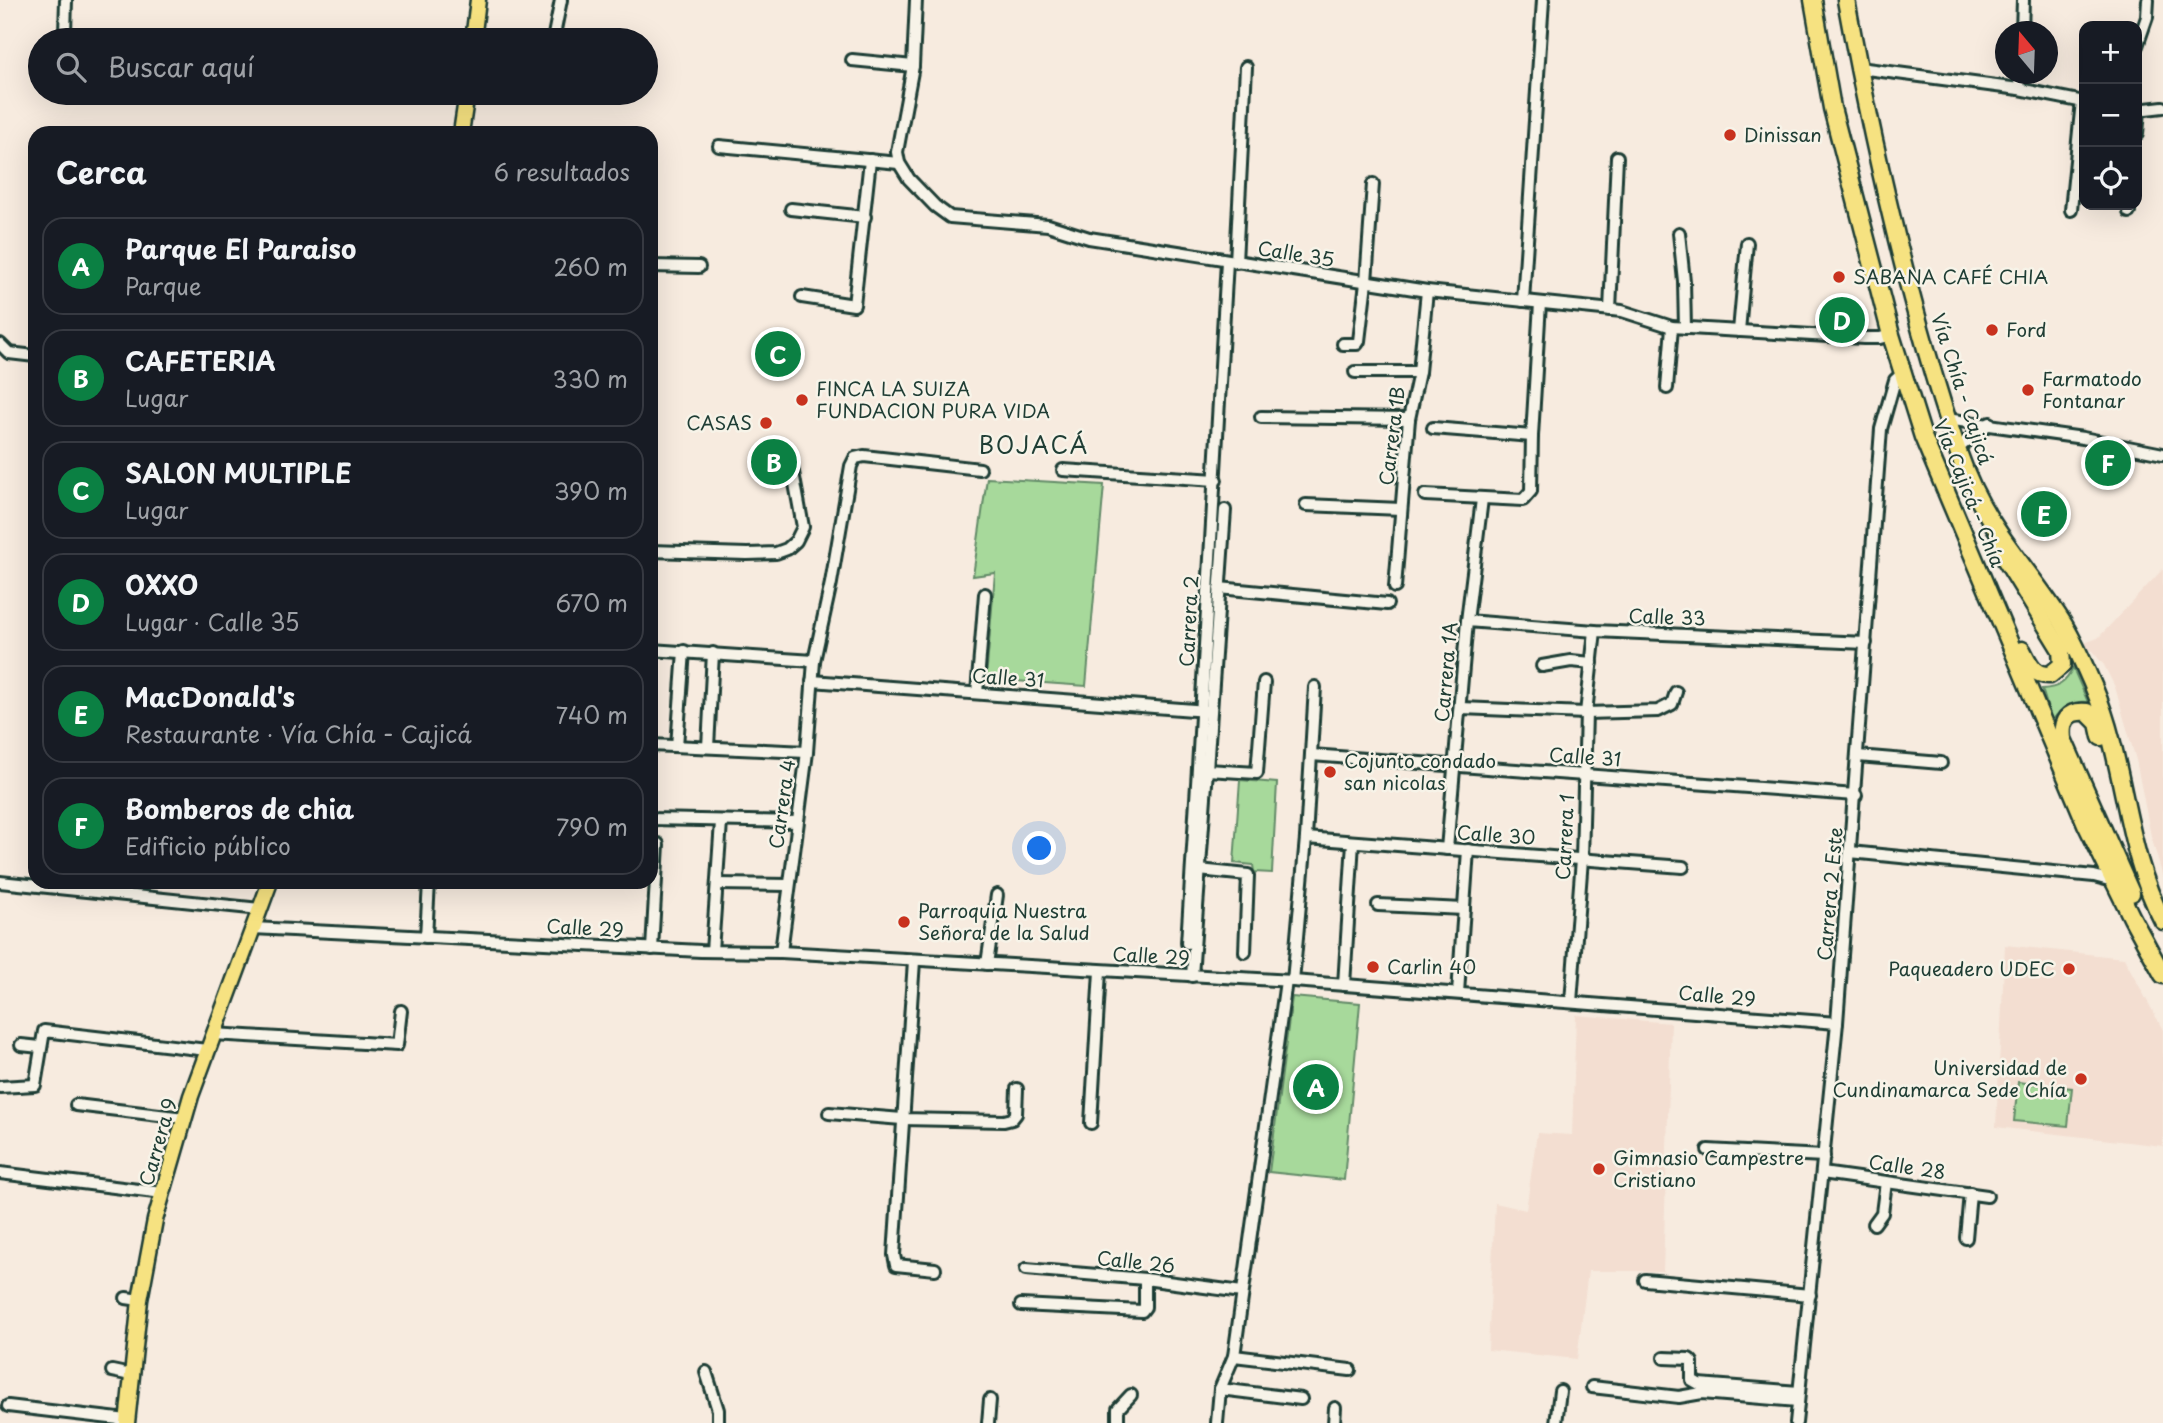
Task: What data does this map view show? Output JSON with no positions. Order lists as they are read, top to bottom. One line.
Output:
{"streets":{"highway":["Vía Chía - Cajicá","Vía Cajicá - Chía"],"main road":["Carrera 9"],"street":["Calle 35","Carrera 1B","Calle 33","Carrera 2","Carrera 1A","Calle 31","Carrera 4","Calle 30","Carrera 1","Carrera 2 Este","Calle 29","Calle 28","Calle 26"]},"crossings":[["Calle 35","Carrera 1B"],["Calle 35","Vía Cajicá - Chía"],["Calle 35","Carrera 2"],["Vía Cajicá - Chía","Carrera 2 Este"],["Calle 33","Carrera 1A"],["Calle 33","Carrera 1"],["Calle 33","Carrera 2 Este"],["Carrera 2","Calle 31"],["Carrera 1A","Calle 31"],["Carrera 1A","Calle 30"],["Calle 31","Carrera 4"],["Calle 31","Carrera 1"],["Calle 31","Carrera 2 Este"],["Carrera 4","Calle 29"],["Calle 30","Carrera 1"],["Carrera 1","Calle 29"],["Carrera 2 Este","Calle 29"],["Carrera 2 Este","Calle 28"],["Calle 29","Carrera 9"]],"districts":["BOJACÁ"],"places":["Dinissan","SABANA CAFÉ CHIA","Ford","Farmatodo Fontanar","FINCA LA SUIZA FUNDACION PURA VIDA","CASAS","Cojunto condado san nicolas","Parroquia Nuestra Señora de la Salud","Carlin 40","Paqueadero UDEC","Universidad de Cundinamarca Sede Chía","Gimnasio Campestre Cristiano"],"north":"top","page":{"map_buttons":["+","−"],"search":"Buscar aquí","heading":["Cerca","6 resultados"],"list":[{"mark":"A","name":"Parque El Paraiso","note":"Parque","value":"260 m"},{"mark":"B","name":"CAFETERIA","note":"Lugar","value":"330 m"},{"mark":"C","name":"SALON MULTIPLE","note":"Lugar","value":"390 m"},{"mark":"D","name":"OXXO","note":"Lugar · Calle 35","value":"670 m"},{"mark":"E","name":"MacDonald's","note":"Restaurante · Vía Chía - Cajicá","value":"740 m"},{"mark":"F","name":"Bomberos de chia","note":"Edificio público","value":"790 m"}],"pins":["D","C","B","F","E","A"]}}
